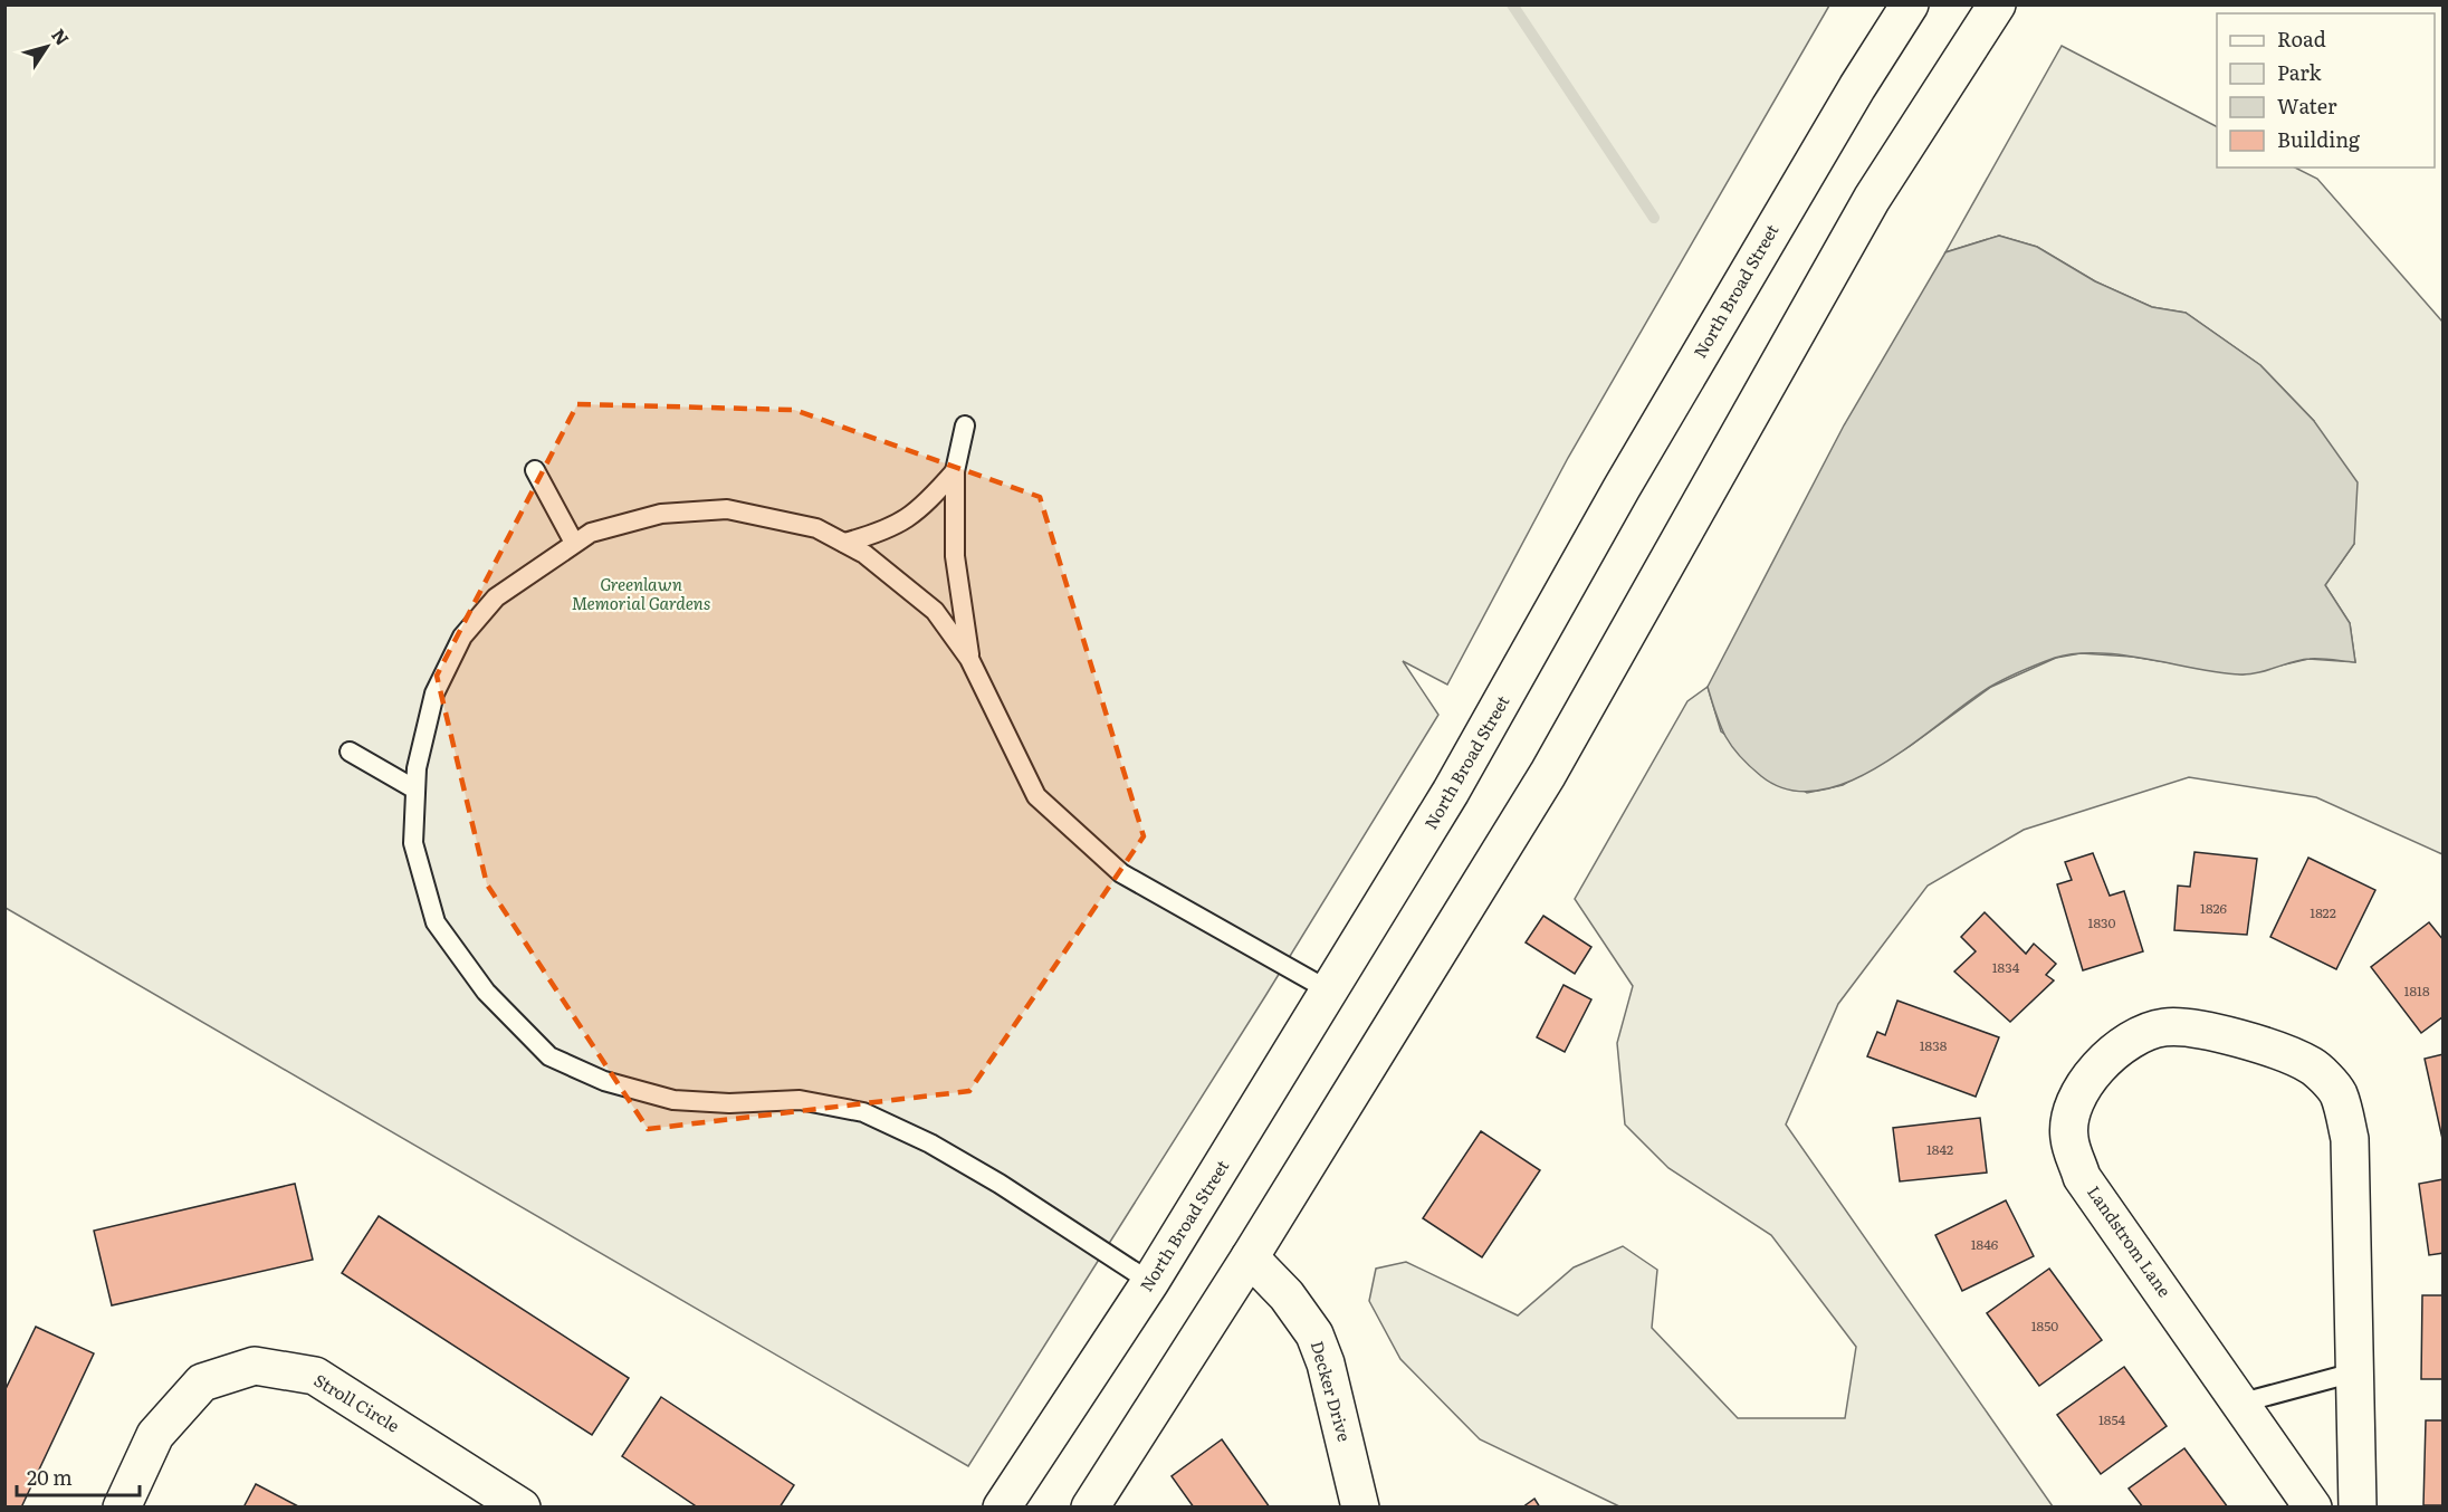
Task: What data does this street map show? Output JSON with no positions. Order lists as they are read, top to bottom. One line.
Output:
{"streets":{"main road":["North Broad Street","Landstrom Lane","Decker Drive","Stroll Circle"]},"parks":["Greenlawn Memorial Gardens"],"house_numbers":["1826","1822","1830","1834","1818","1838","1842","1846","1850","1854"],"legend":["Road","Park","Water","Building"],"scale_bar":"20 m","north":"top right"}
